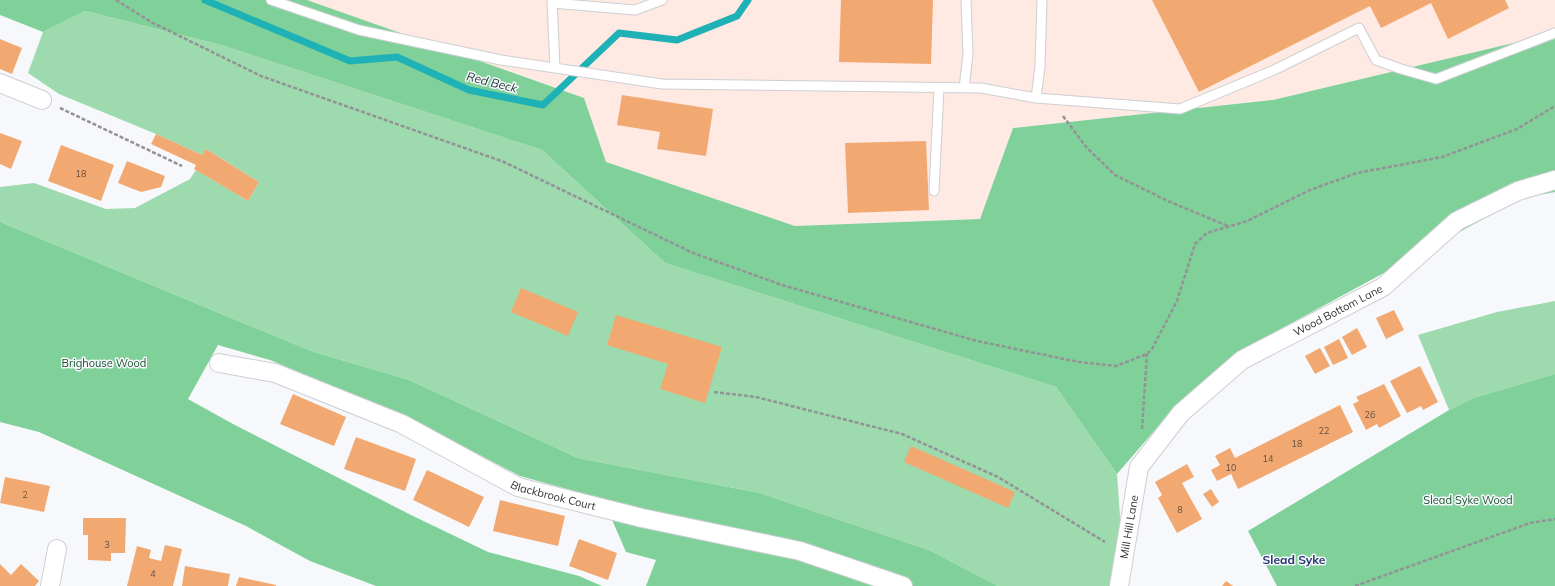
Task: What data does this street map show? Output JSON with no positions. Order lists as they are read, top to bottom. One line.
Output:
{"streets":{"street":["Wood Bottom Lane","Blackbrook Court","Mill Hill Lane"]},"crossings":[["Wood Bottom Lane","Mill Hill Lane"]],"districts":["Slead Syke"],"water":["Red Beck"],"parks":["Brighouse Wood","Slead Syke Wood"],"house_numbers":["18","26","22","18","14","10","2","8","3","4"]}
